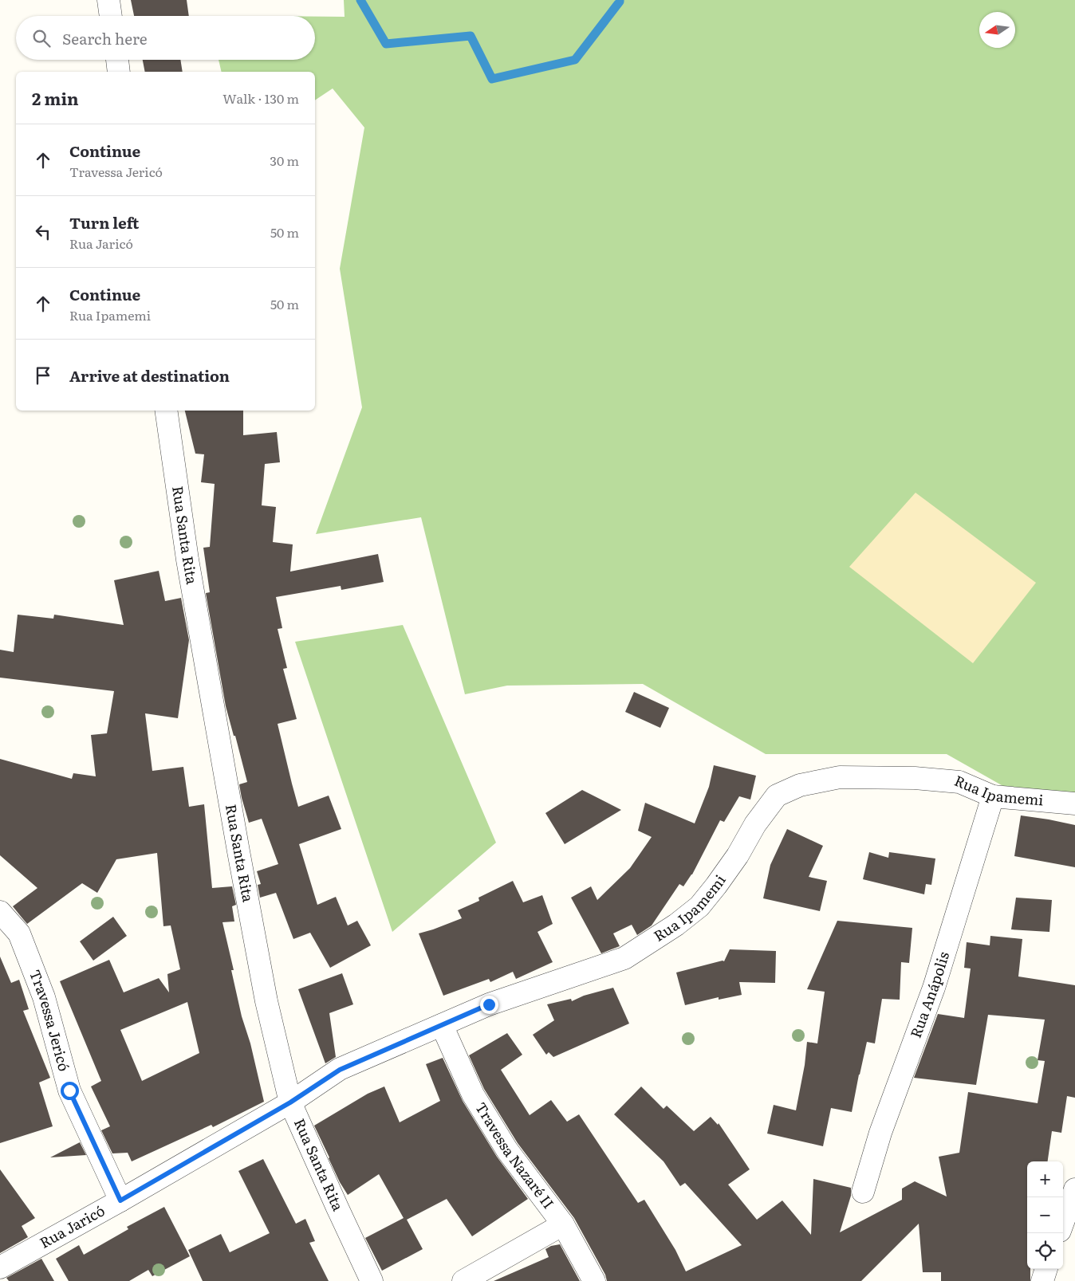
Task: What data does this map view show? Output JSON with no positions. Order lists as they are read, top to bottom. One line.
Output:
{"streets":{"street":["Rua Santa Rita","Rua Ipamemi","Rua Anápolis","Travessa Jericó","Travessa Nazaré II","Rua Jaricó"]},"crossings":[["Rua Santa Rita","Rua Ipamemi"],["Rua Santa Rita","Rua Jaricó"],["Rua Ipamemi","Rua Anápolis"],["Rua Ipamemi","Travessa Nazaré II"],["Rua Ipamemi","Rua Jaricó"],["Travessa Jericó","Rua Jaricó"]],"north":"left","page":{"search":"Search here","heading":["2 min","Walk · 130 m"],"list":[["Continue","Travessa Jericó","30 m"],["Turn left","Rua Jaricó","50 m"],["Continue","Rua Ipamemi","50 m"],"Arrive at destination"],"map_buttons":["+","−"]}}
